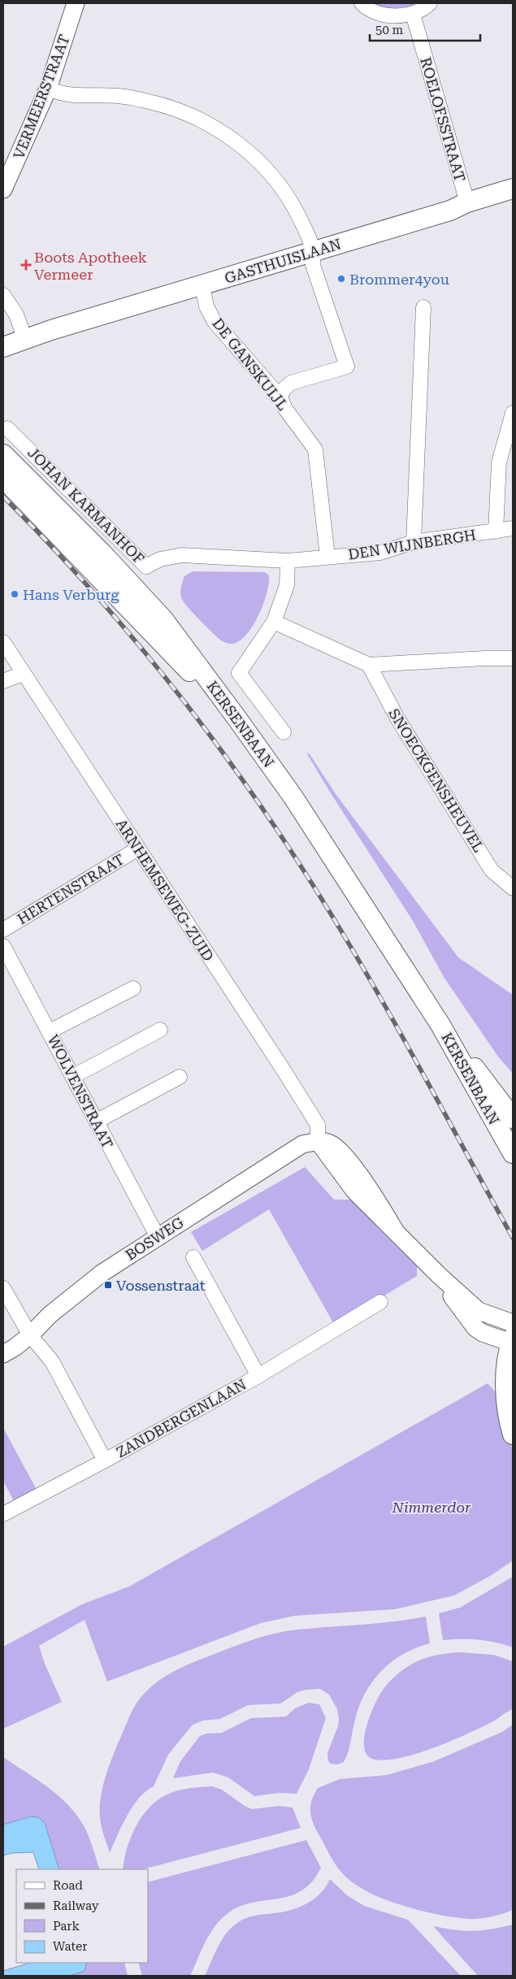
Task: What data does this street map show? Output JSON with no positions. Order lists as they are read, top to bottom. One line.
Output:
{"streets":{"main road":["GASTHUISLAAN","KERSENBAAN","ARNHEMSEWEG-ZUID"],"street":["VERMEERSTRAAT","ROELOFSSTRAAT","DE GANSKUIJL","JOHAN KARMANHOF","DEN WIJNBERGH","SNOECKGENSHEUVEL","HERTENSTRAAT","WOLVENSTRAAT","BOSWEG","ZANDBERGENLAAN"]},"crossings":[["ROELOFSSTRAAT","GASTHUISLAAN"],["GASTHUISLAAN","DE GANSKUIJL"],["DE GANSKUIJL","DEN WIJNBERGH"],["JOHAN KARMANHOF","DEN WIJNBERGH"],["HERTENSTRAAT","ARNHEMSEWEG-ZUID"],["ARNHEMSEWEG-ZUID","BOSWEG"],["WOLVENSTRAAT","BOSWEG"],["BOSWEG","ZANDBERGENLAAN"]],"parks":["Nimmerdor"],"places":{"health":["Boots Apotheek Vermeer"],"other":["Brommer4you","Hans Verburg"],"transit":["Vossenstraat"]},"legend":["Road","Railway","Park","Water"],"scale_bar":"50 m"}
